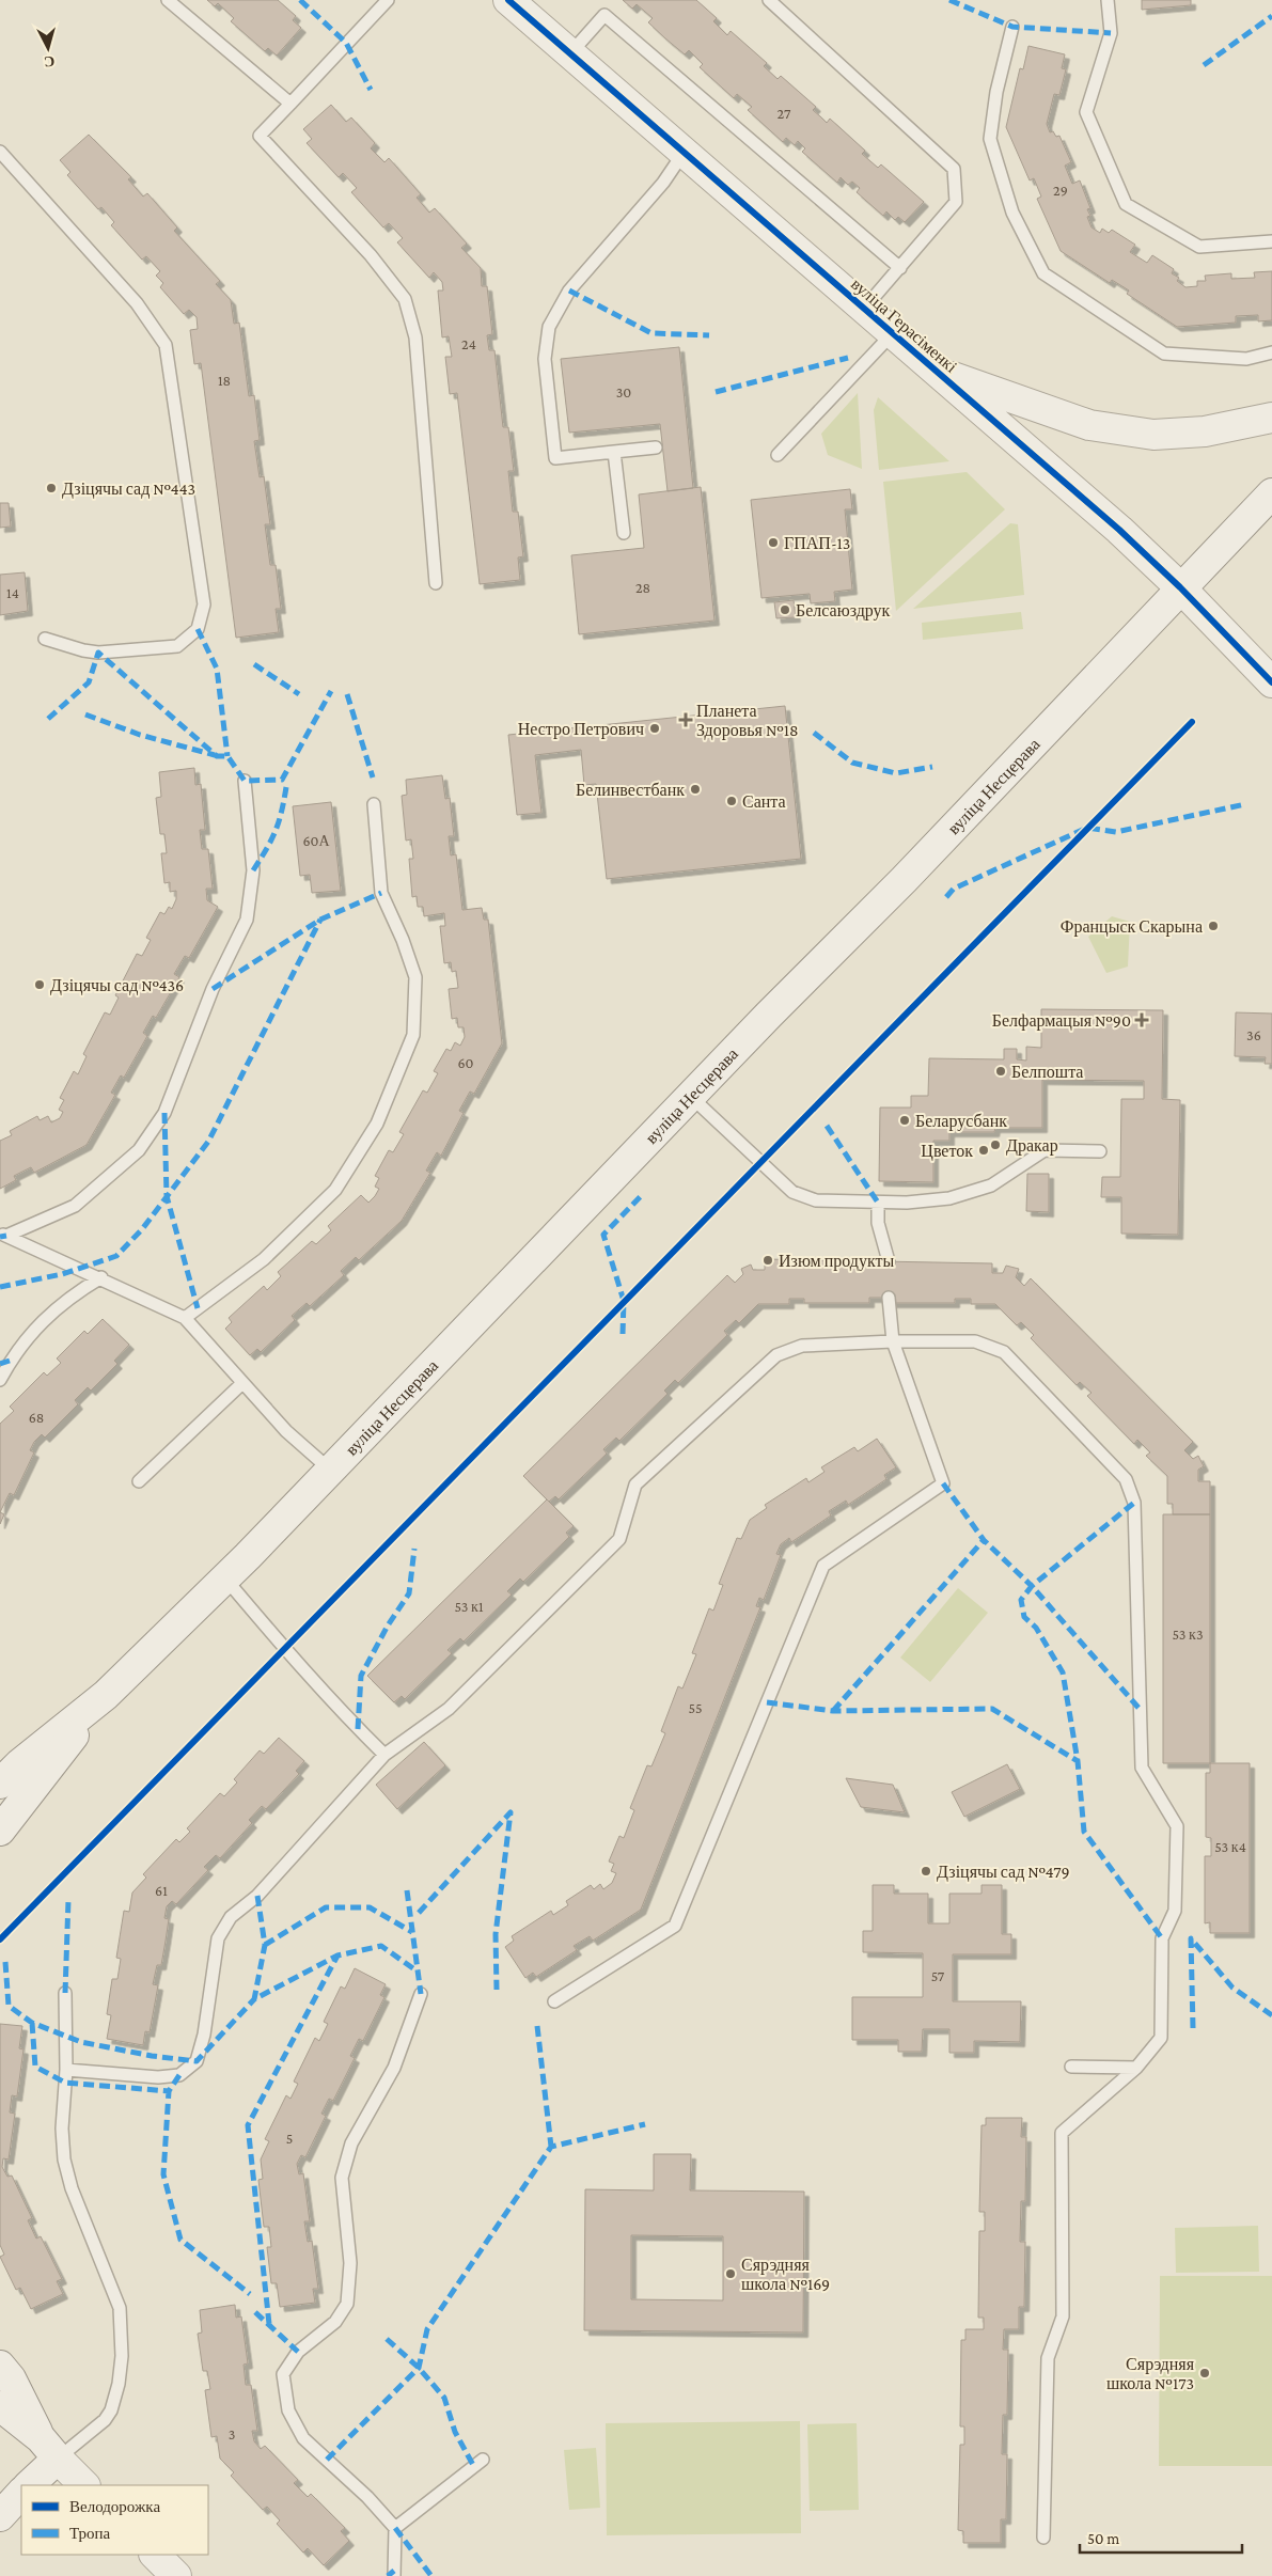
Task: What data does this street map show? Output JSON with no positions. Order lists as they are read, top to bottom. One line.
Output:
{"streets":{"main road":["вуліца Герасіменкі","вуліца Несцерава"]},"crossings":[["вуліца Герасіменкі","вуліца Несцерава"]],"places":{"other":["Дзіцячы сад №443","ГПАП-13","Белсаюздрук","Нестро Петрович","Белинвестбанк","Санта","Францыск Скарына","Дзіцячы сад №436","Белпошта","Беларусбанк","Дракар","Цветок","Изюм продукты","Дзіцячы сад №479","Сярэдняя школа №169","Сярэдняя школа №173"],"health":["Планета Здоровья №18","Белфармацыя №90"]},"house_numbers":["27","29","24","18","30","28","14","60А","36","60","68","53 к1","53 к3","55","53 к4","61","57","5","3"],"legend":["Велодорожка","Тропа"],"scale_bar":"50 m","north":"bottom"}
